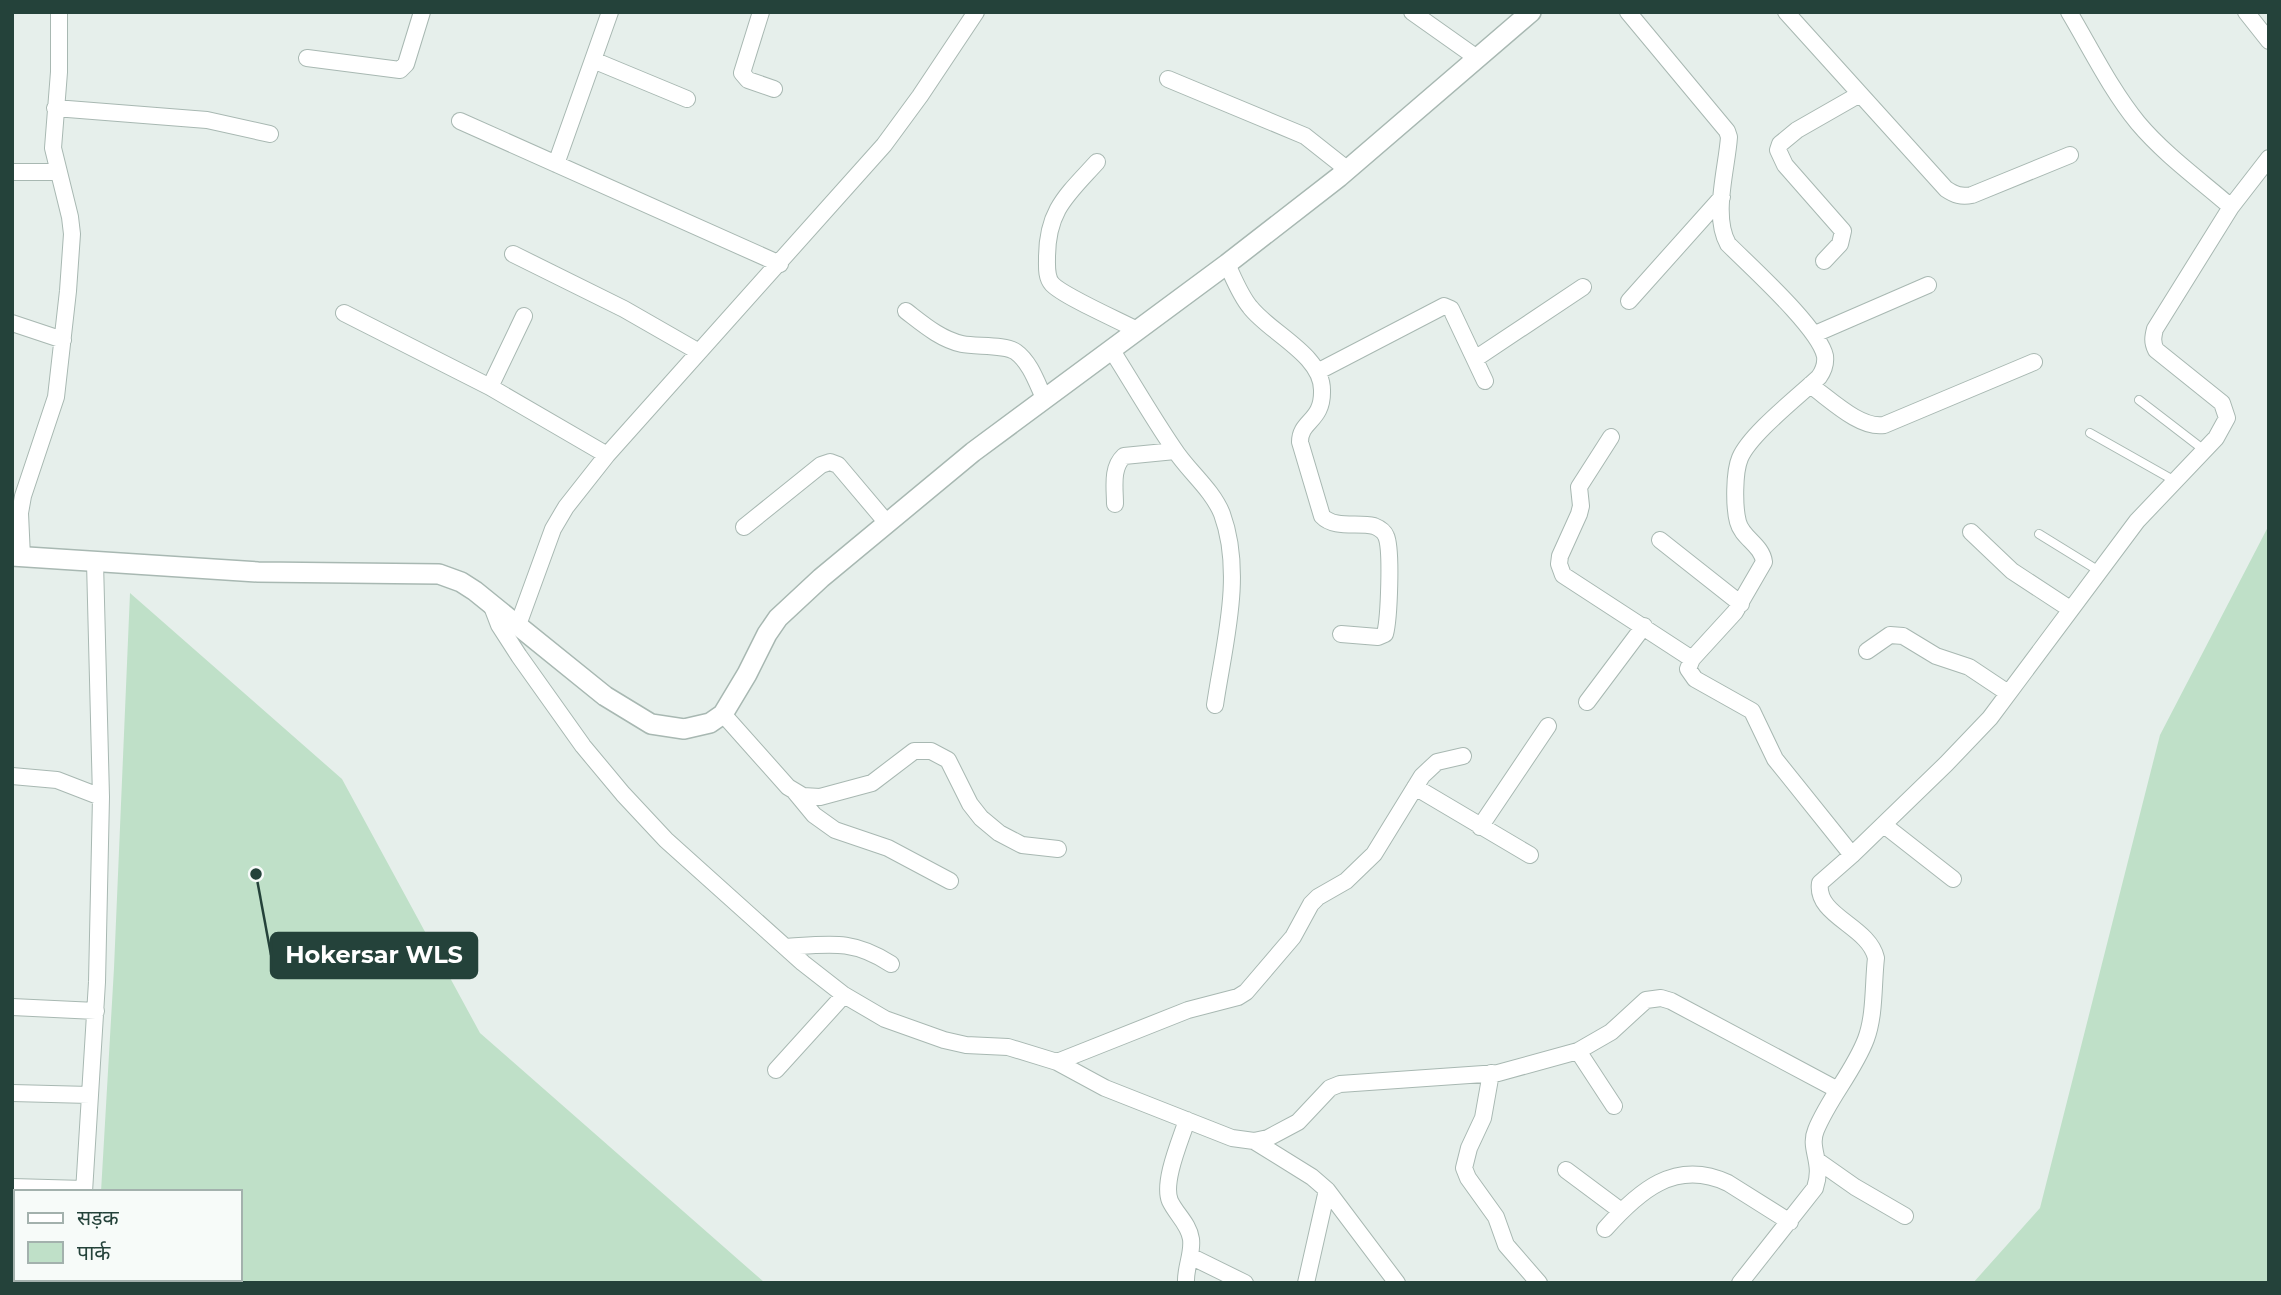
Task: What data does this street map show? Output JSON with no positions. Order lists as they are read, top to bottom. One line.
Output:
{"places":["Hokersar WLS"],"legend":["सड़क","पार्क"]}
